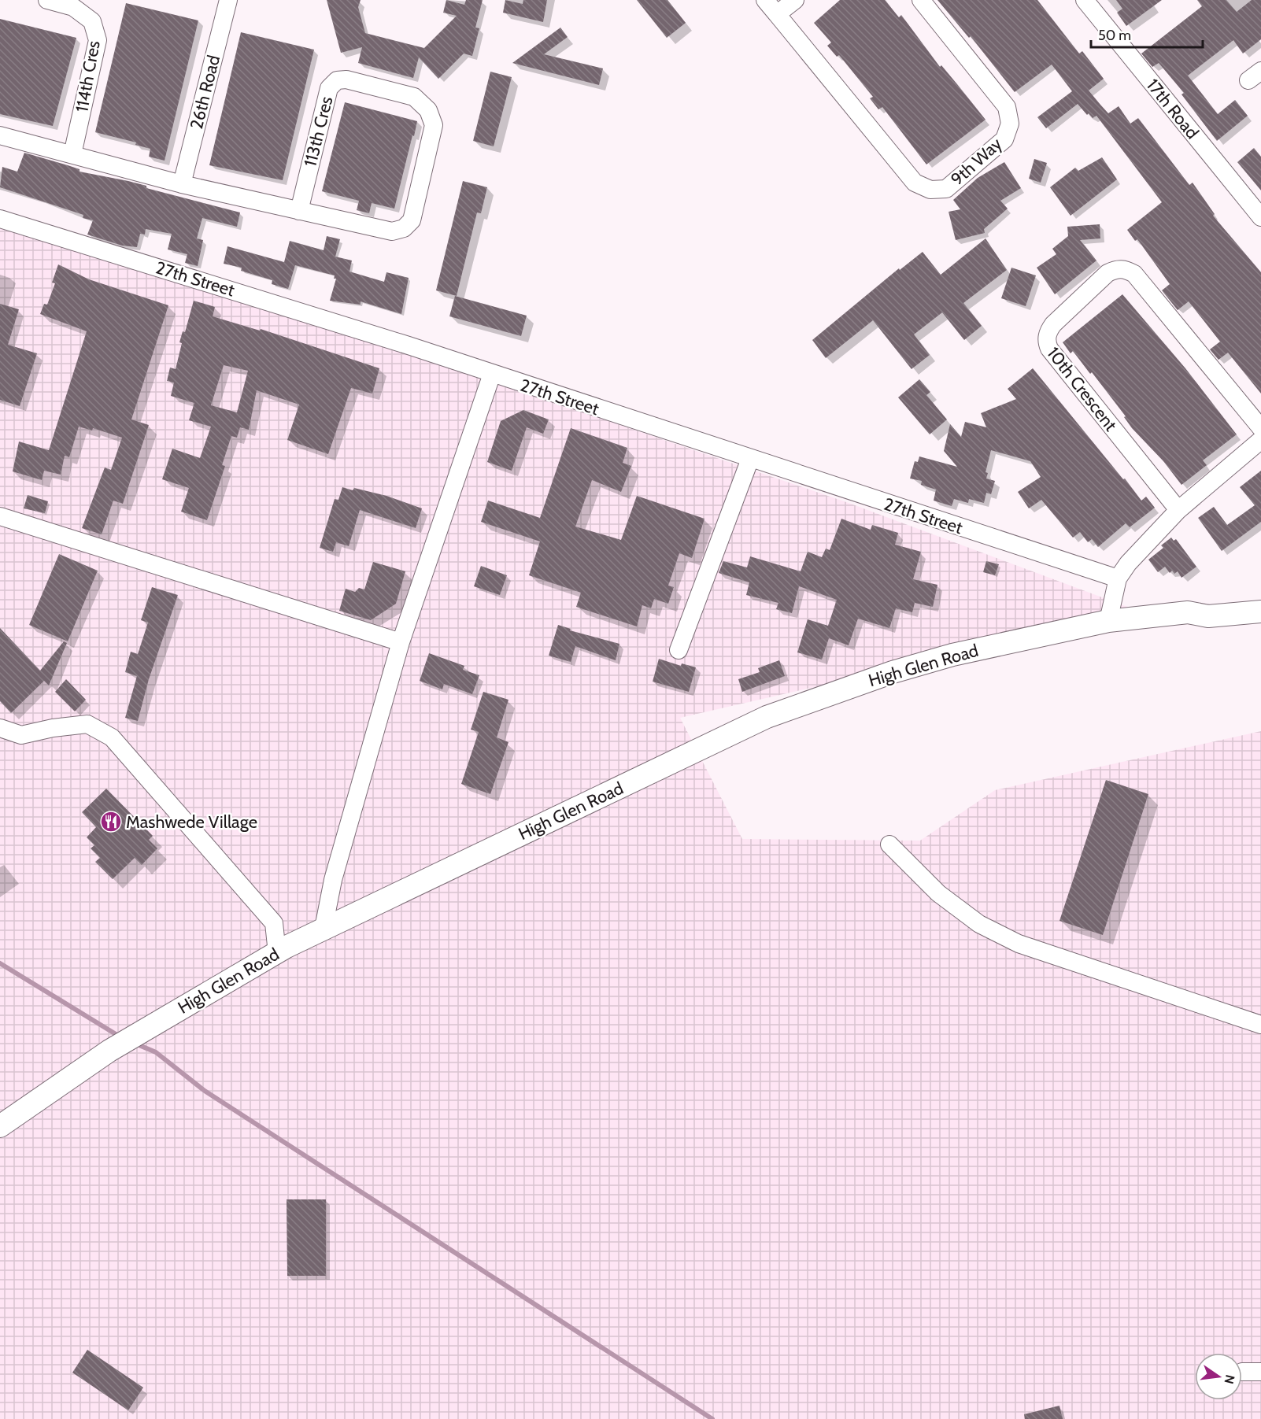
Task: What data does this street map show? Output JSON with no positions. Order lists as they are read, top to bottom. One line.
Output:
{"streets":{"main road":["High Glen Road"],"street":["114th Cres","26th Road","17th Road","113th Cres","9th Way","27th Street","10th Crescent"]},"places":{"restaurant":["Mashwede Village"]},"scale_bar":"50 m","north":"right"}
